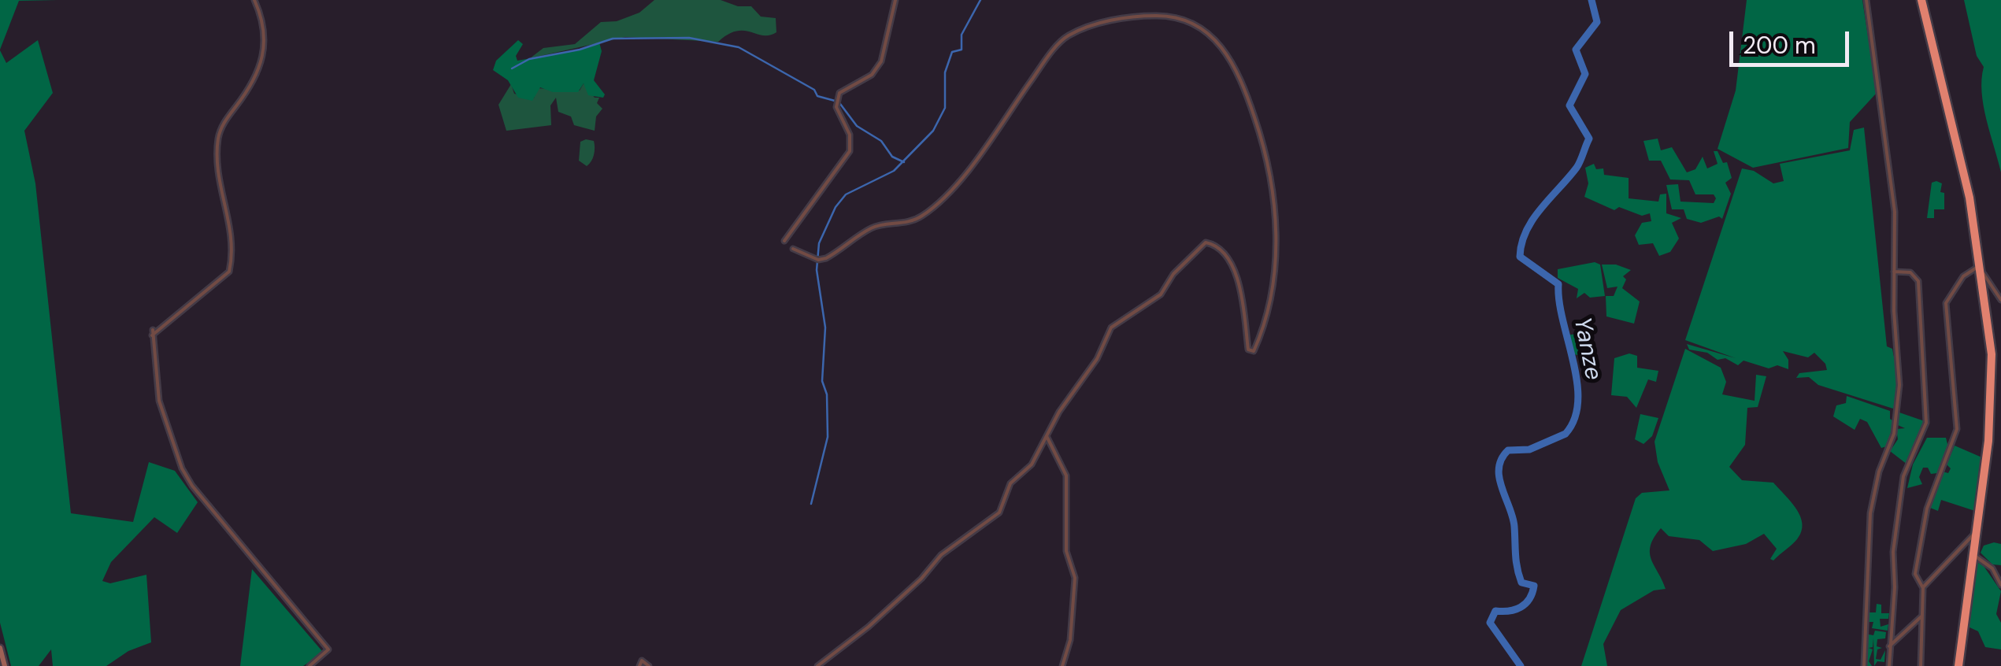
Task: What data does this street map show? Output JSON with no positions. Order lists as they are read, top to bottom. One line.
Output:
{"water":["Yanze"],"scale_bar":"200 m"}
